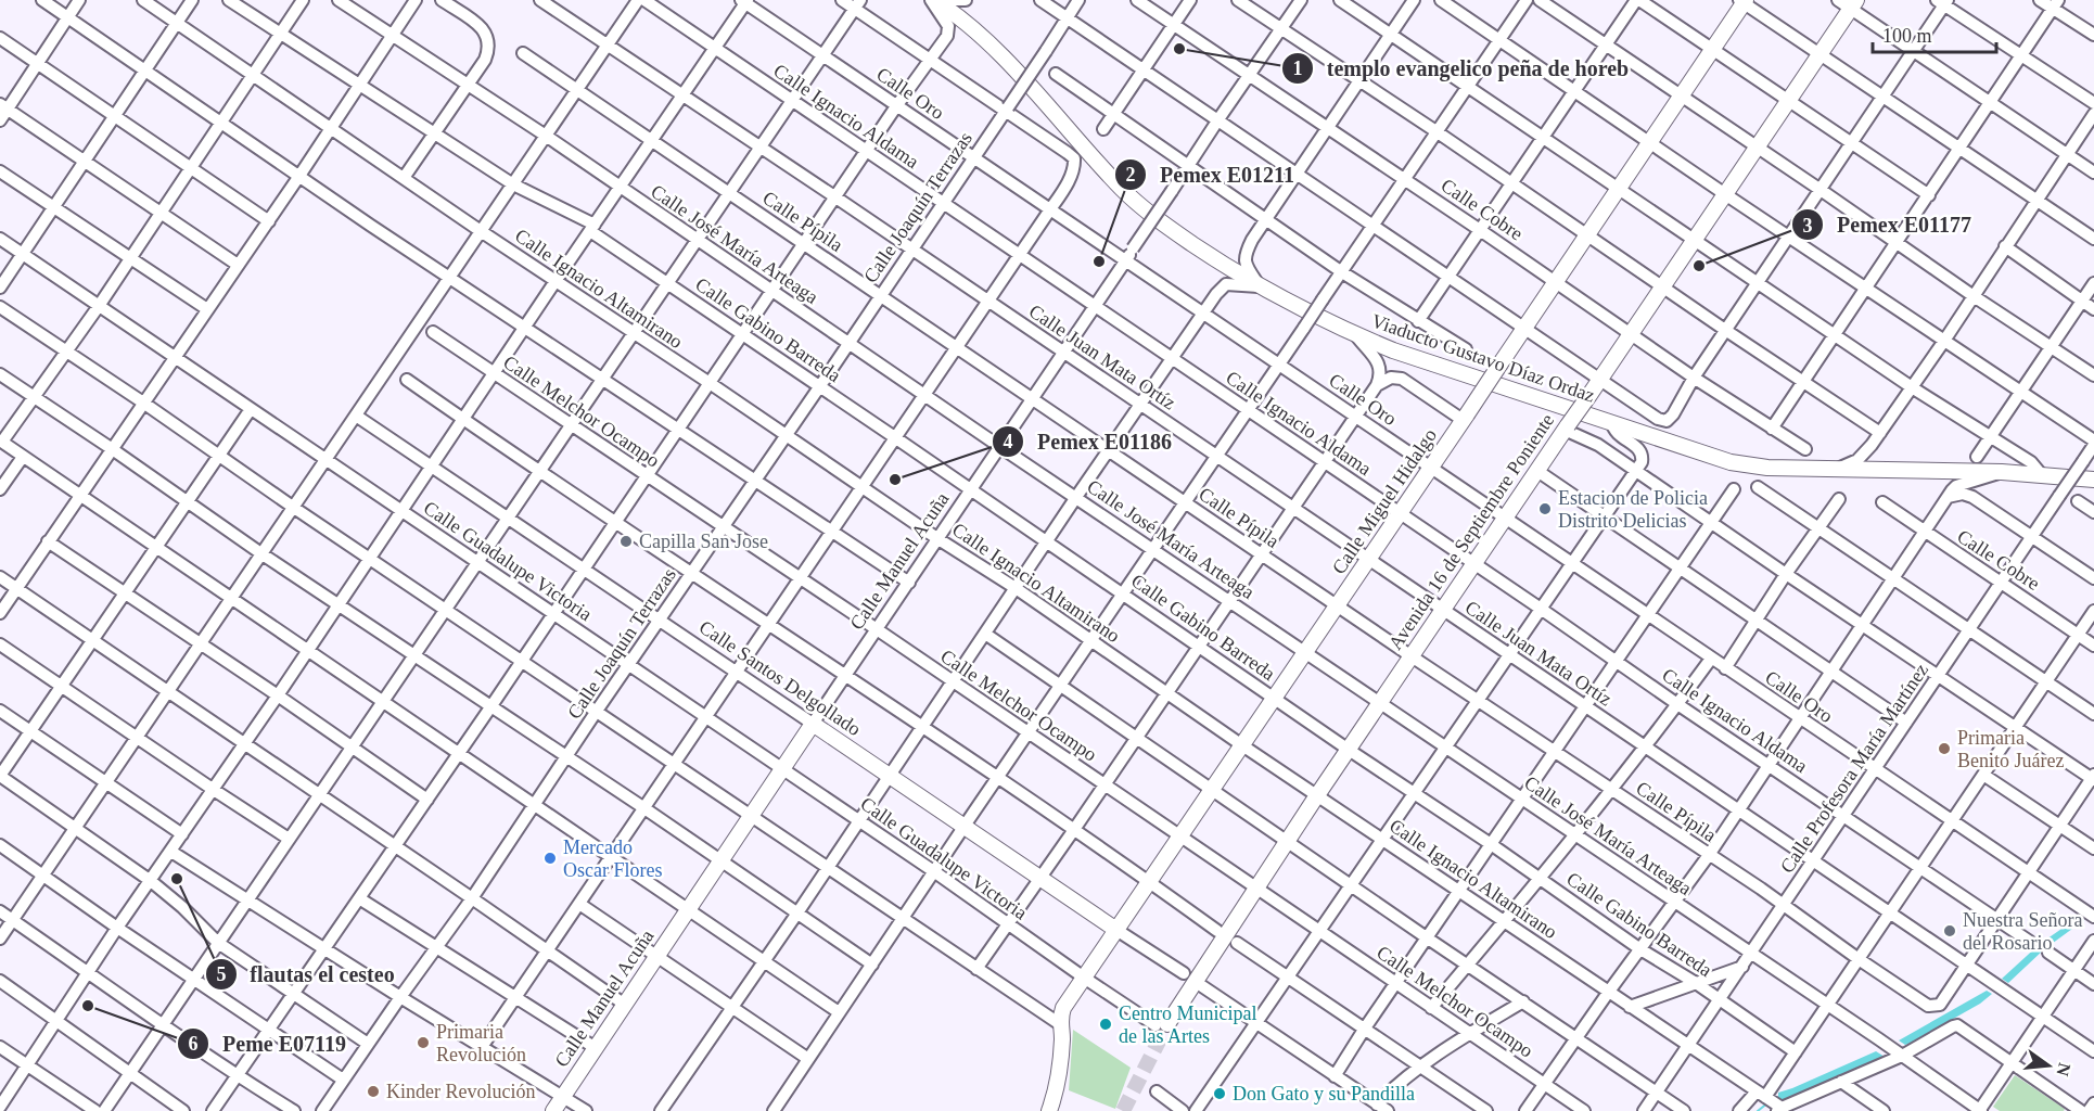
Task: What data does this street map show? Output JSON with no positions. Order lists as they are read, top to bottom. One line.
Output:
{"streets":{"main road":["Viaducto Gustavo Díaz Ordaz","Calle Miguel Hidalgo","Avenida 16 de Septiembre Poniente","Calle Manuel Acuña","Calle Santos Delgollado"],"street":["Calle Oro","Calle Ignacio Aldama","Calle Joaquín Terrazas","Calle Cobre","Calle Pípila","Calle José María Arteaga","Calle Ignacio Altamirano","Calle Gabino Barreda","Calle Juan Mata Ortíz","Calle Melchor Ocampo","Calle Guadalupe Victoria","Calle Profesora María Martínez"]},"crossings":[["Calle Oro","Calle Joaquín Terrazas"],["Calle Oro","Calle Miguel Hidalgo"],["Calle Oro","Avenida 16 de Septiembre Poniente"],["Calle Oro","Calle Manuel Acuña"],["Calle Oro","Calle Profesora María Martínez"],["Calle Ignacio Aldama","Calle Joaquín Terrazas"],["Calle Ignacio Aldama","Calle Miguel Hidalgo"],["Calle Ignacio Aldama","Avenida 16 de Septiembre Poniente"],["Calle Ignacio Aldama","Calle Manuel Acuña"],["Calle Ignacio Aldama","Calle Profesora María Martínez"],["Calle Joaquín Terrazas","Calle Pípila"],["Calle Joaquín Terrazas","Calle José María Arteaga"],["Calle Joaquín Terrazas","Calle Ignacio Altamirano"],["Calle Joaquín Terrazas","Calle Gabino Barreda"],["Calle Joaquín Terrazas","Calle Juan Mata Ortíz"],["Calle Joaquín Terrazas","Calle Melchor Ocampo"],["Calle Joaquín Terrazas","Calle Guadalupe Victoria"],["Calle Joaquín Terrazas","Calle Santos Delgollado"],["Calle Cobre","Calle Miguel Hidalgo"],["Calle Cobre","Avenida 16 de Septiembre Poniente"],["Calle Cobre","Calle Manuel Acuña"],["Calle Cobre","Calle Profesora María Martínez"],["Calle Pípila","Calle Juan Mata Ortíz"],["Calle Pípila","Calle Miguel Hidalgo"],["Calle Pípila","Avenida 16 de Septiembre Poniente"],["Calle Pípila","Calle Manuel Acuña"],["Calle Pípila","Calle Profesora María Martínez"],["Calle José María Arteaga","Calle Miguel Hidalgo"],["Calle José María Arteaga","Avenida 16 de Septiembre Poniente"],["Calle José María Arteaga","Calle Manuel Acuña"],["Calle José María Arteaga","Calle Profesora María Martínez"],["Calle Ignacio Altamirano","Calle Miguel Hidalgo"],["Calle Ignacio Altamirano","Avenida 16 de Septiembre Poniente"],["Calle Ignacio Altamirano","Calle Manuel Acuña"],["Calle Ignacio Altamirano","Calle Profesora María Martínez"],["Calle Gabino Barreda","Calle Miguel Hidalgo"],["Calle Gabino Barreda","Avenida 16 de Septiembre Poniente"],["Calle Gabino Barreda","Calle Manuel Acuña"],["Calle Gabino Barreda","Calle Profesora María Martínez"],["Calle Juan Mata Ortíz","Calle Miguel Hidalgo"],["Calle Juan Mata Ortíz","Avenida 16 de Septiembre Poniente"],["Calle Juan Mata Ortíz","Calle Manuel Acuña"],["Calle Juan Mata Ortíz","Calle Profesora María Martínez"],["Calle Melchor Ocampo","Calle Miguel Hidalgo"],["Calle Melchor Ocampo","Avenida 16 de Septiembre Poniente"],["Calle Melchor Ocampo","Calle Manuel Acuña"],["Calle Miguel Hidalgo","Calle Guadalupe Victoria"],["Calle Miguel Hidalgo","Calle Santos Delgollado"],["Avenida 16 de Septiembre Poniente","Calle Guadalupe Victoria"],["Calle Guadalupe Victoria","Calle Manuel Acuña"],["Calle Manuel Acuña","Calle Santos Delgollado"]],"places":["templo evangelico peña de horeb","Pemex E01211","Pemex E01177","Pemex E01186","Estacion de Policia Distrito Delicias","Capilla San Jose","Primaria Benito Juárez","Mercado Oscar Flores","flautas el cesteo","Nuestra Señora del Rosario","Peme E07119","Centro Municipal de las Artes","Primaria Revolución","Kinder Revolución","Don Gato y su Pandilla"],"scale_bar":"100 m","north":"right"}
